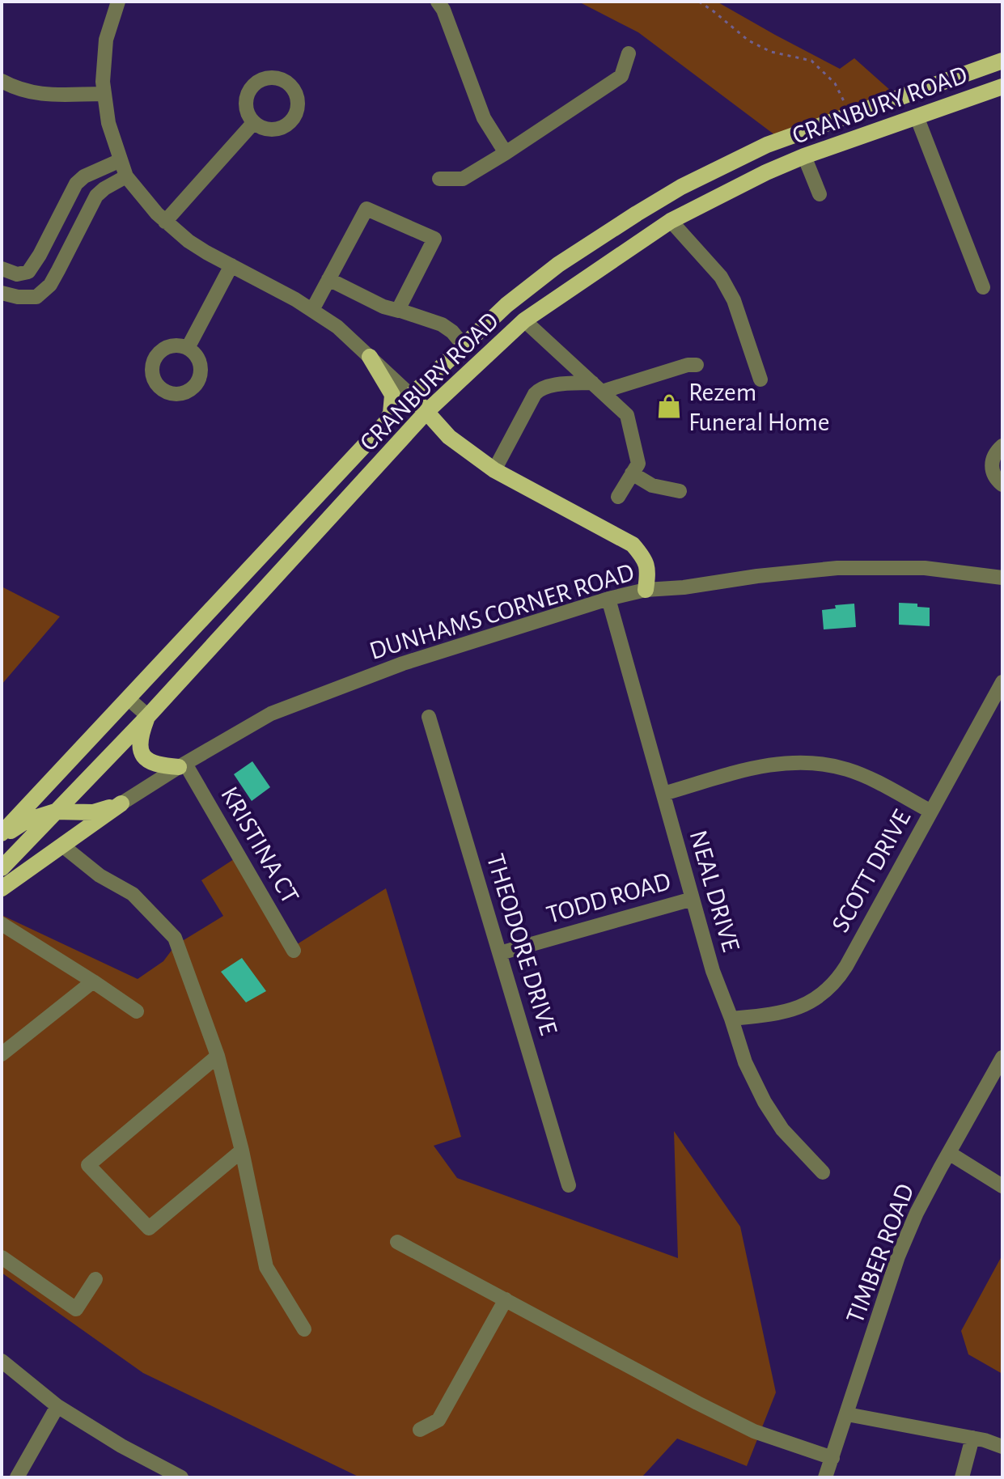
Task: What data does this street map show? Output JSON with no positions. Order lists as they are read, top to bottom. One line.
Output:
{"streets":{"main road":["CRANBURY ROAD"],"street":["DUNHAMS CORNER ROAD","KRISTINA CT","SCOTT DRIVE","NEAL DRIVE","TODD ROAD","THEODORE DRIVE","TIMBER ROAD"]},"crossings":[["DUNHAMS CORNER ROAD","KRISTINA CT"],["DUNHAMS CORNER ROAD","NEAL DRIVE"],["SCOTT DRIVE","NEAL DRIVE"],["NEAL DRIVE","TODD ROAD"],["TODD ROAD","THEODORE DRIVE"]],"places":{"shop":["Rezem Funeral Home"]}}
